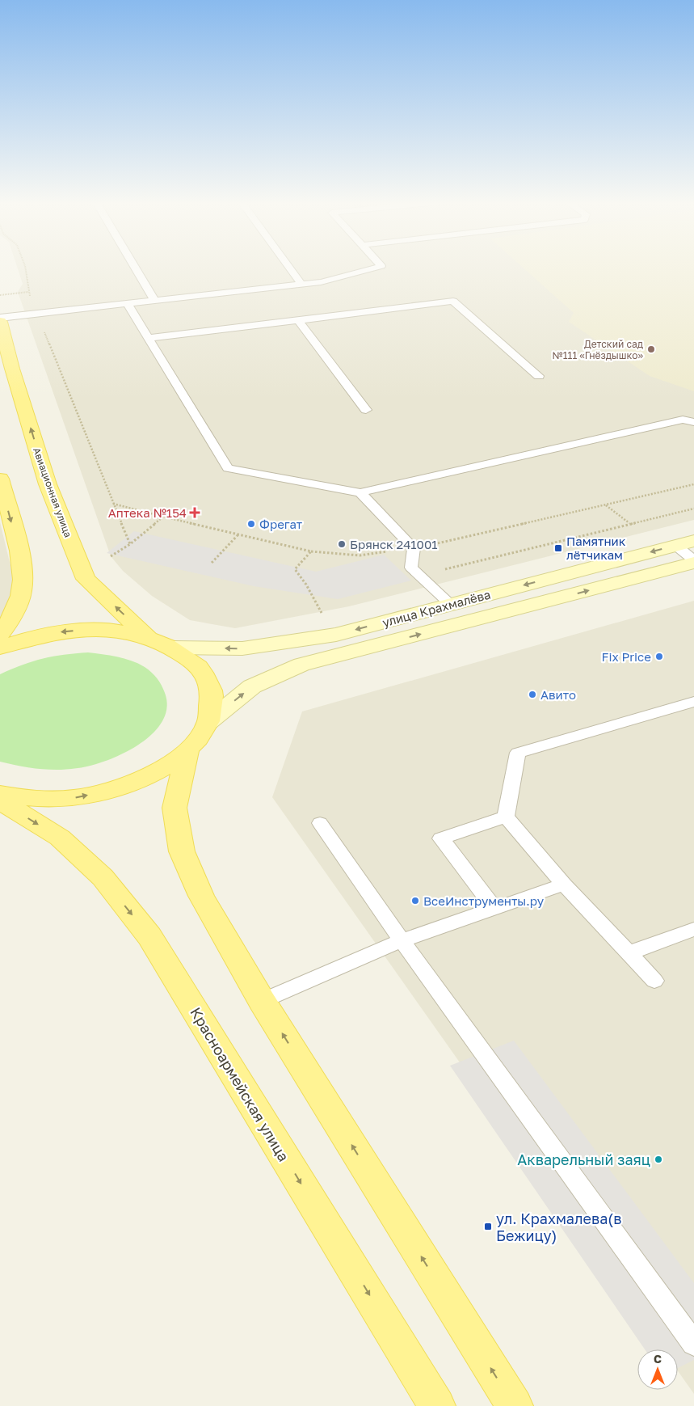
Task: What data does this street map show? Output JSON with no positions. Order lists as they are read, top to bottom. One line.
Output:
{"streets":{"main road":["Авиационная улица","улица Крахмалёва","Красноармейская улица"]},"one_way":["Авиационная улица"],"places":{"other":["Детский сад №111 «Гнёздышко»","Фрегат","Брянск 241001","Fix Price","Авито","ВсеИнструменты.ру","Акварельный заяц"],"health":["Аптека №154"],"transit":["Памятник лётчикам","ул. Крахмалева(в Бежицу)"]},"north":"top"}
